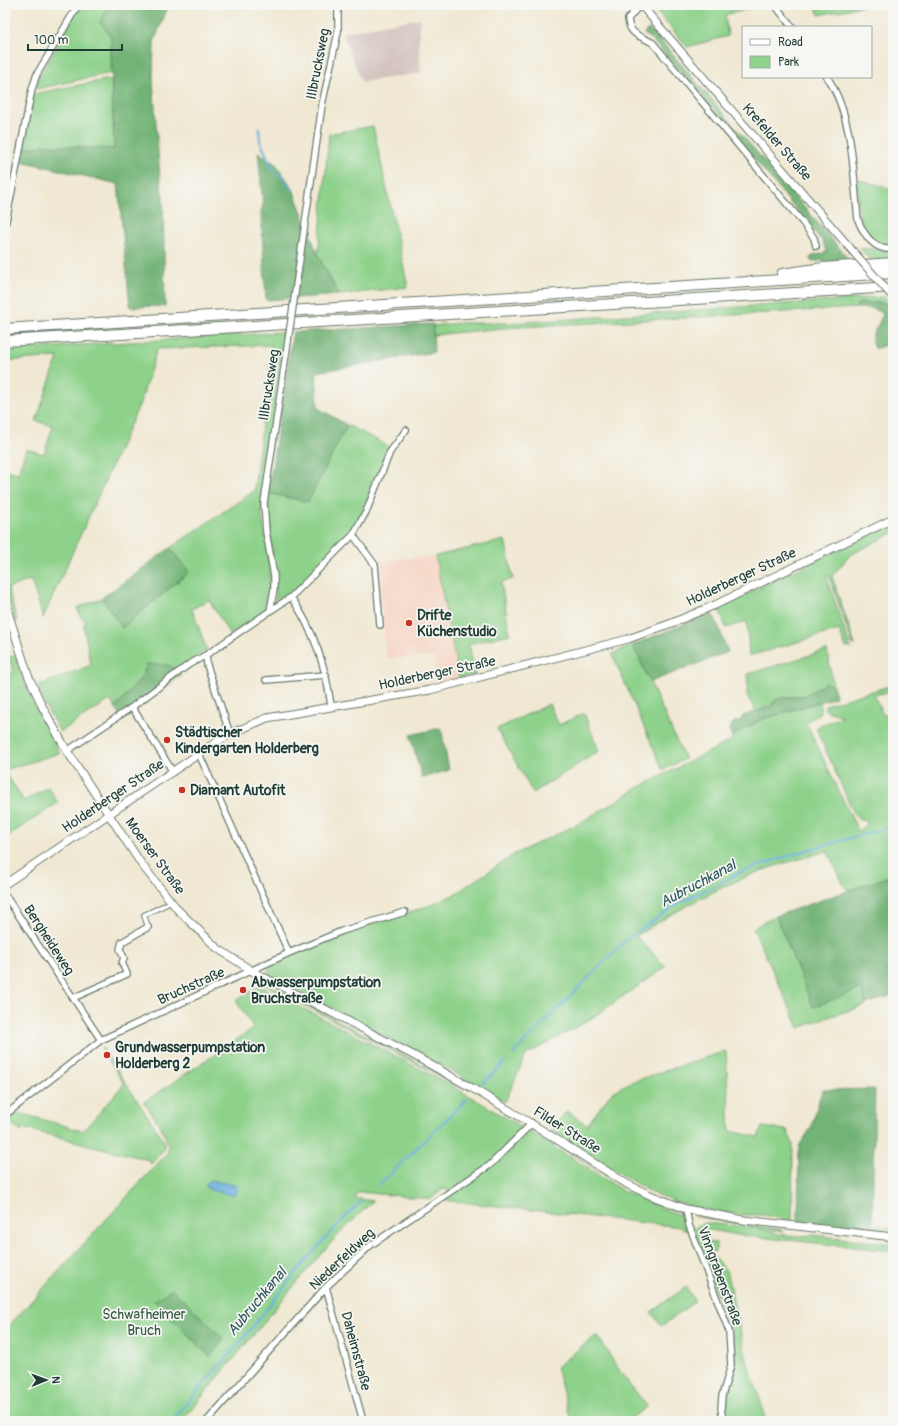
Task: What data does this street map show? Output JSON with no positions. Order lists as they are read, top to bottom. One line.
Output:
{"streets":{"main road":["Krefelder Straße","Holderberger Straße","Moerser Straße","Filder Straße"],"street":["Illbrucksweg","Bergheideweg","Bruchstraße","Niederfeldweg","Vinngrabenstraße","Daheimstraße"]},"crossings":[["Holderberger Straße","Moerser Straße"],["Moerser Straße","Bruchstraße"],["Moerser Straße","Filder Straße"],["Bergheideweg","Bruchstraße"],["Bruchstraße","Filder Straße"],["Filder Straße","Niederfeldweg"],["Filder Straße","Vinngrabenstraße"],["Niederfeldweg","Daheimstraße"]],"water":["Aubruchkanal"],"parks":["Schwafheimer Bruch"],"places":["Drifte Küchenstudio","Städtischer Kindergarten Holderberg","Diamant Autofit","Abwasserpumpstation Bruchstraße","Grundwasserpumpstation Holderberg 2"],"legend":["Road","Park"],"scale_bar":"100 m","north":"right"}
